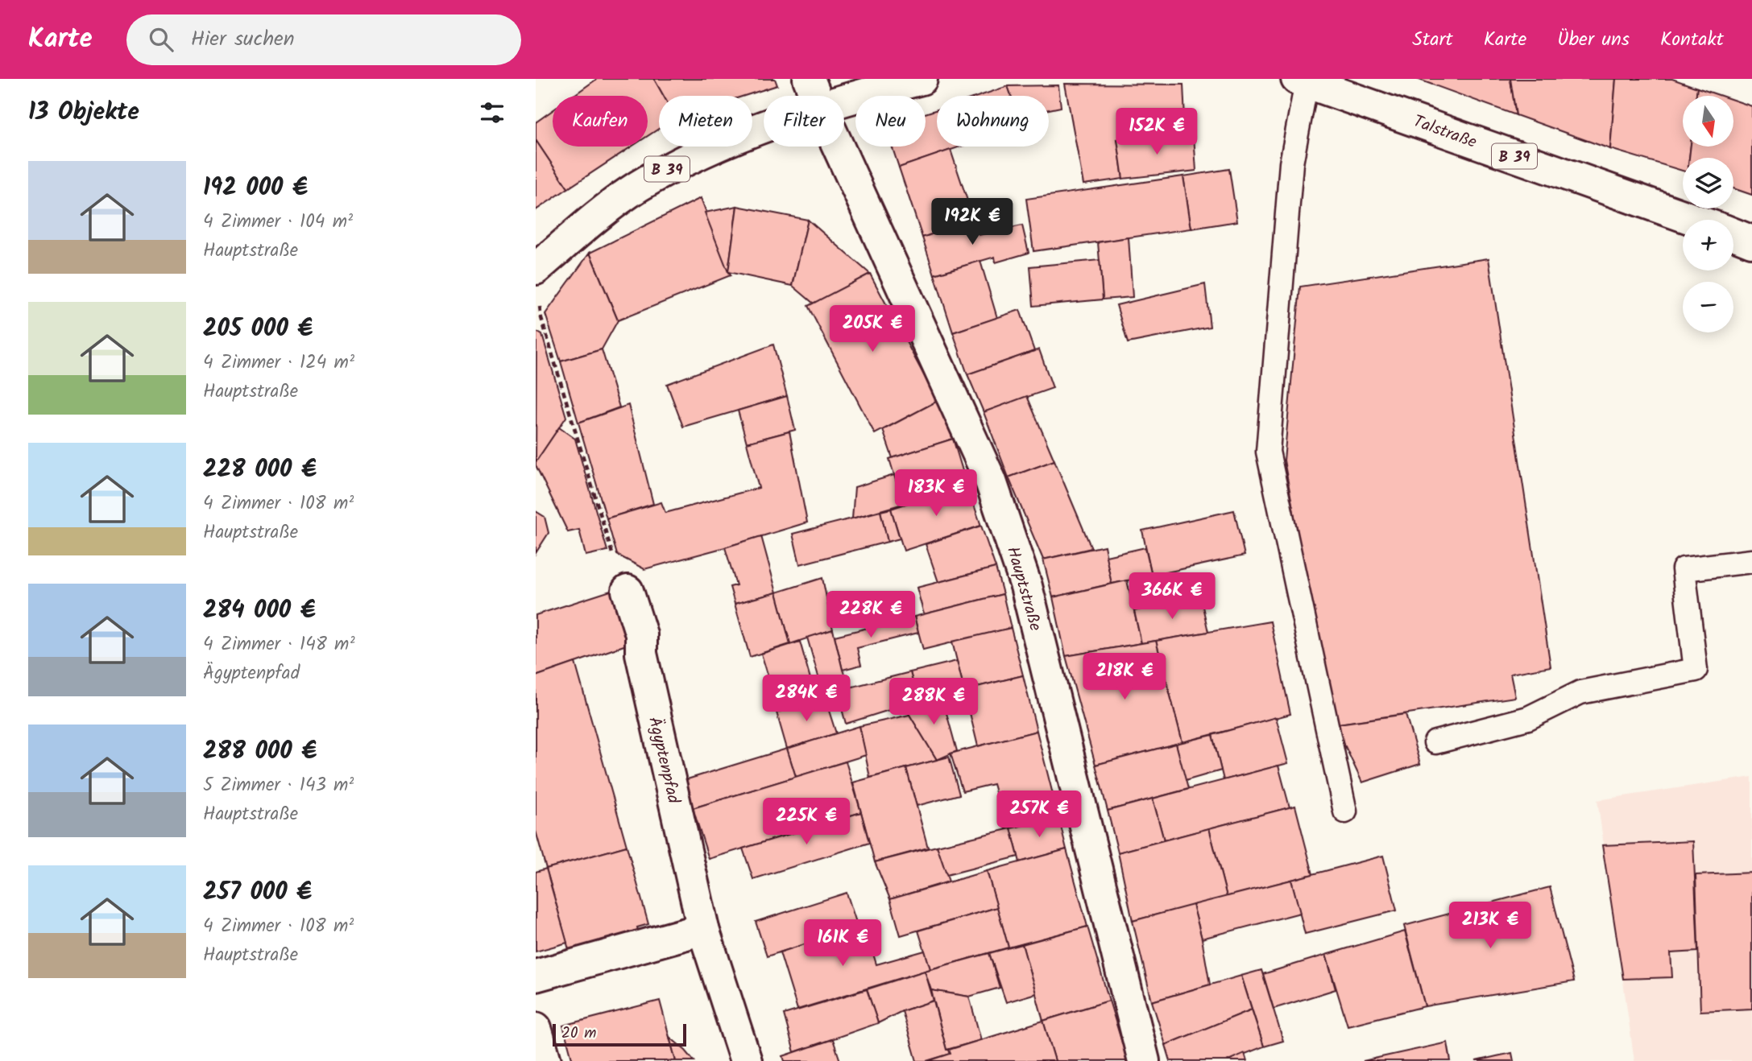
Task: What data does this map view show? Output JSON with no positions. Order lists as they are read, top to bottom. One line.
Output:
{"streets":{"street":["Talstraße","B 39","Hauptstraße","Ägyptenpfad"]},"scale_bar":"20 m","north":"bottom","page":{"header":"Karte","search":"Hier suchen","nav":["Start","Karte","Über uns","Kontakt"],"heading":"13 Objekte","map_buttons":["+","−"],"chip":["Kaufen","Mieten","Filter","Neu","Wohnung"],"price":["152K €","192K €","205K €","183K €","366K €","228K €","218K €","284K €","288K €","257K €","225K €","213K €","161K €"],"list":[{"name":"192 000 €","note":"4 Zimmer · 104 m² · Hauptstraße"},{"name":"205 000 €","note":"4 Zimmer · 124 m² · Hauptstraße"},{"name":"228 000 €","note":"4 Zimmer · 108 m² · Hauptstraße"},{"name":"284 000 €","note":"4 Zimmer · 148 m² · Ägyptenpfad"},{"name":"288 000 €","note":"5 Zimmer · 143 m² · Hauptstraße"},{"name":"257 000 €","note":"4 Zimmer · 108 m² · Hauptstraße"}],"scale":"20 m"}}
